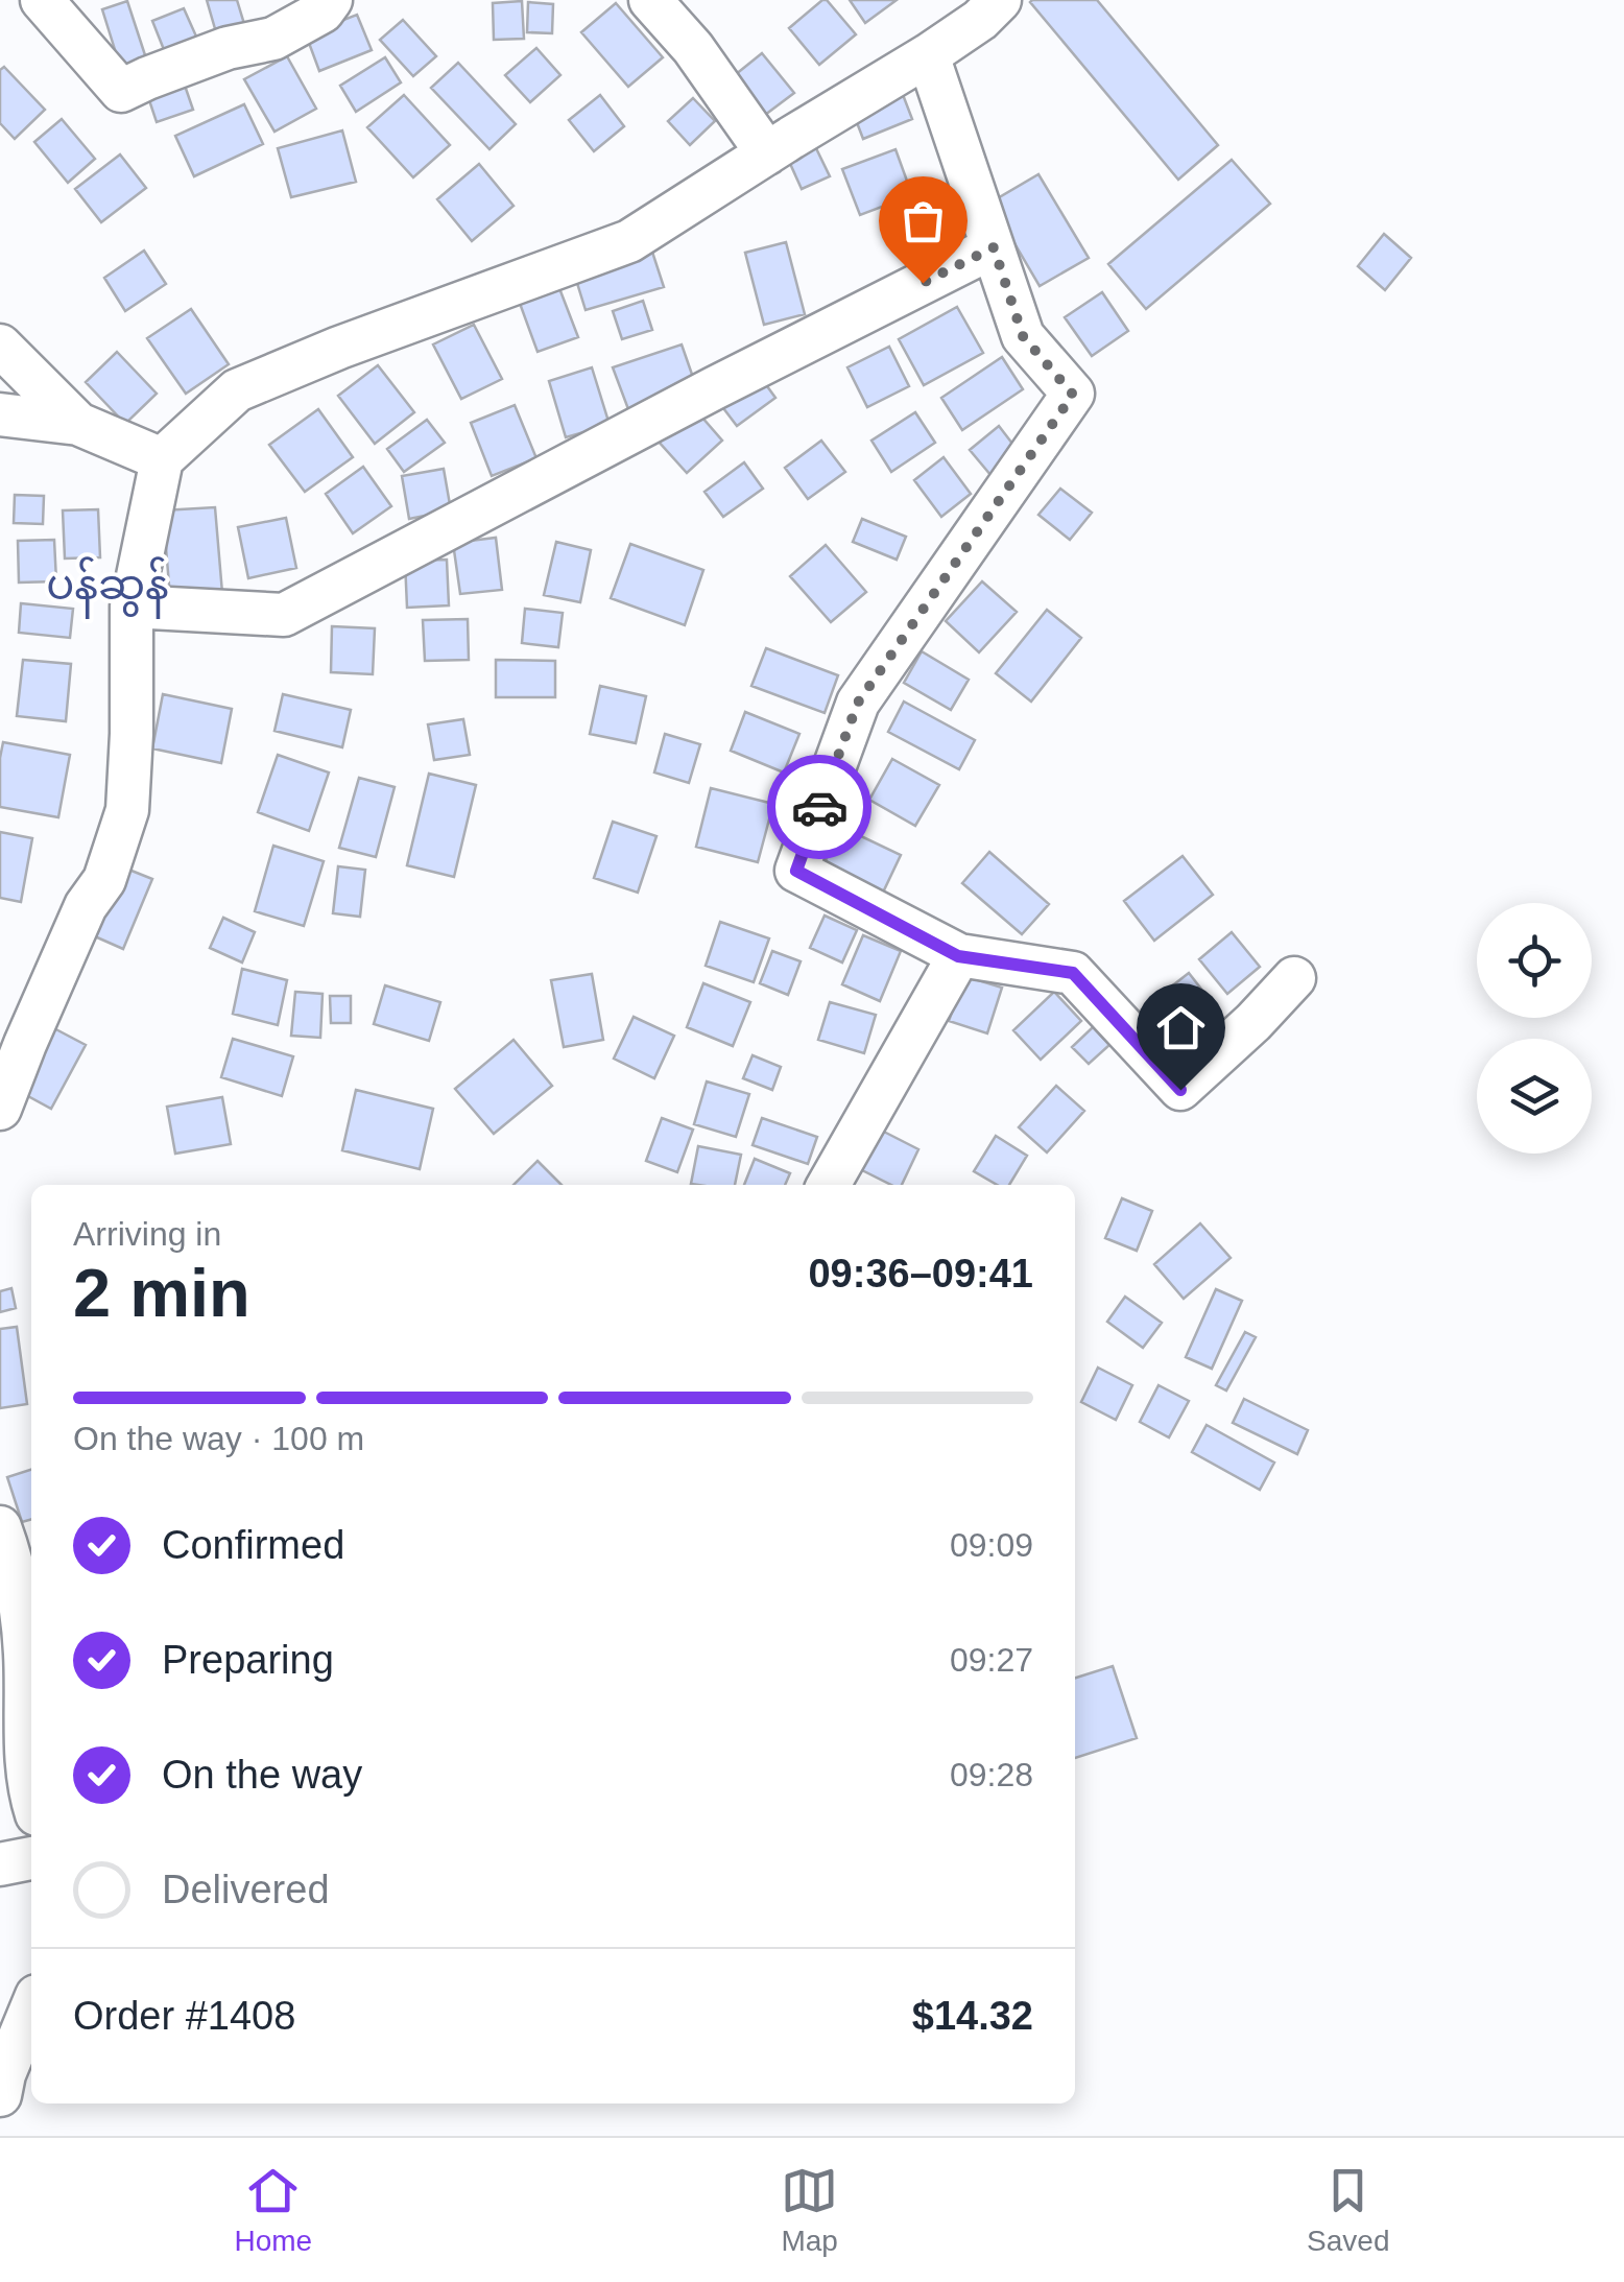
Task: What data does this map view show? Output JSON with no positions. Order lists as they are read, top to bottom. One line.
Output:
{"districts":["ပန်ဆွန်"],"page":{"heading":["2 min","Arriving in","09:36–09:41"],"panel":["Order #1408","$14.32"],"bar":"On the way · 100 m","list":[["Confirmed","09:09"],["Preparing","09:27"],["On the way","09:28"],"Delivered"],"tabs":["Home","Map","Saved"]}}
